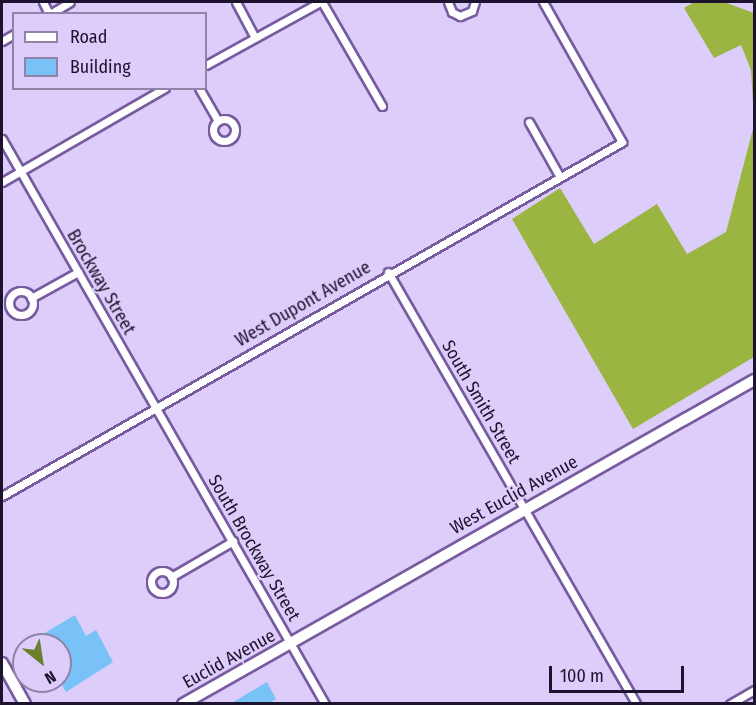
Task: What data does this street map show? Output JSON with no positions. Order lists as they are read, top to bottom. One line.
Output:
{"streets":{"main road":["West Euclid Avenue","Euclid Avenue"],"street":["Brockway Street","West Dupont Avenue","South Smith Street","South Brockway Street"]},"crossings":[["Brockway Street","West Dupont Avenue"],["Brockway Street","South Brockway Street"],["West Dupont Avenue","South Smith Street"],["West Dupont Avenue","South Brockway Street"],["South Smith Street","West Euclid Avenue"],["West Euclid Avenue","South Brockway Street"],["West Euclid Avenue","Euclid Avenue"],["South Brockway Street","Euclid Avenue"]],"legend":["Road","Building"],"scale_bar":"100 m","north":"bottom right"}
